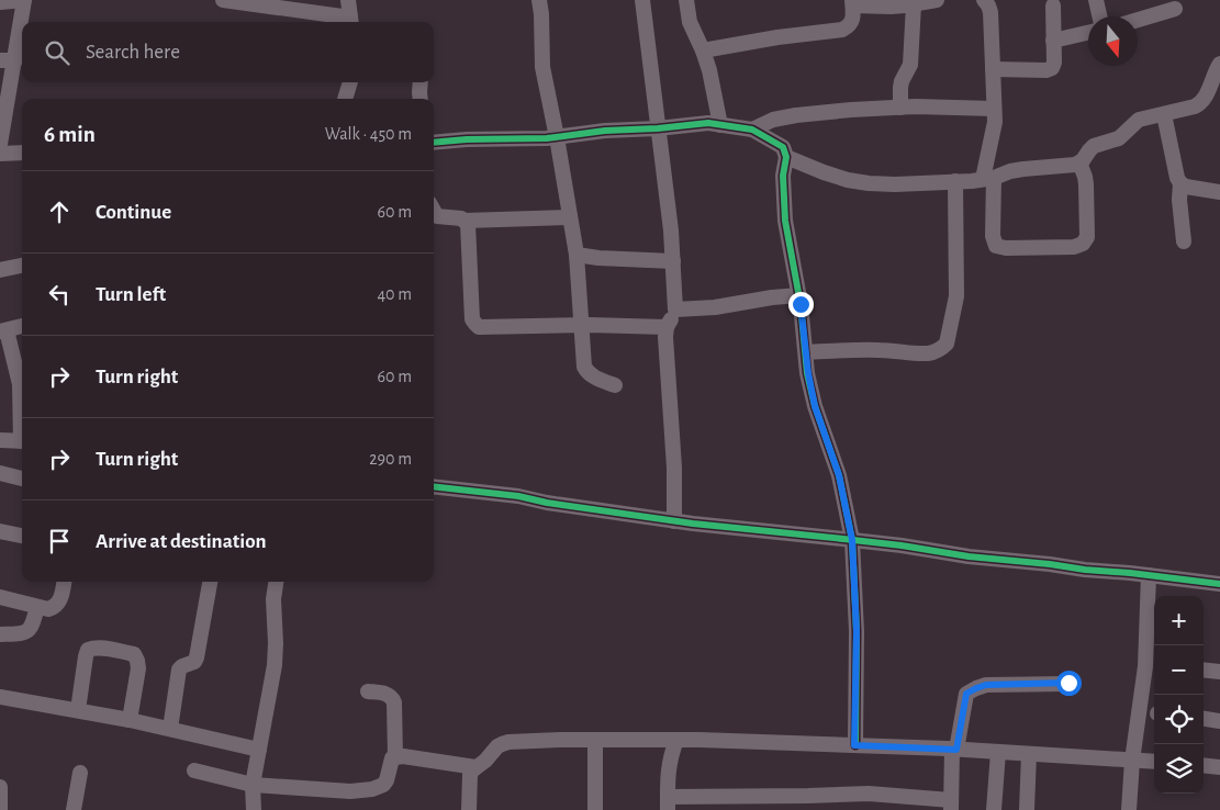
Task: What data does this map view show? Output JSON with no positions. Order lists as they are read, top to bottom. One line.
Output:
{"north":"bottom","page":{"search":"Search here","heading":["6 min","Walk · 450 m"],"list":[["Continue","60 m"],["Turn left","40 m"],["Turn right","60 m"],["Turn right","290 m"],"Arrive at destination"],"map_buttons":["+","−"]}}
